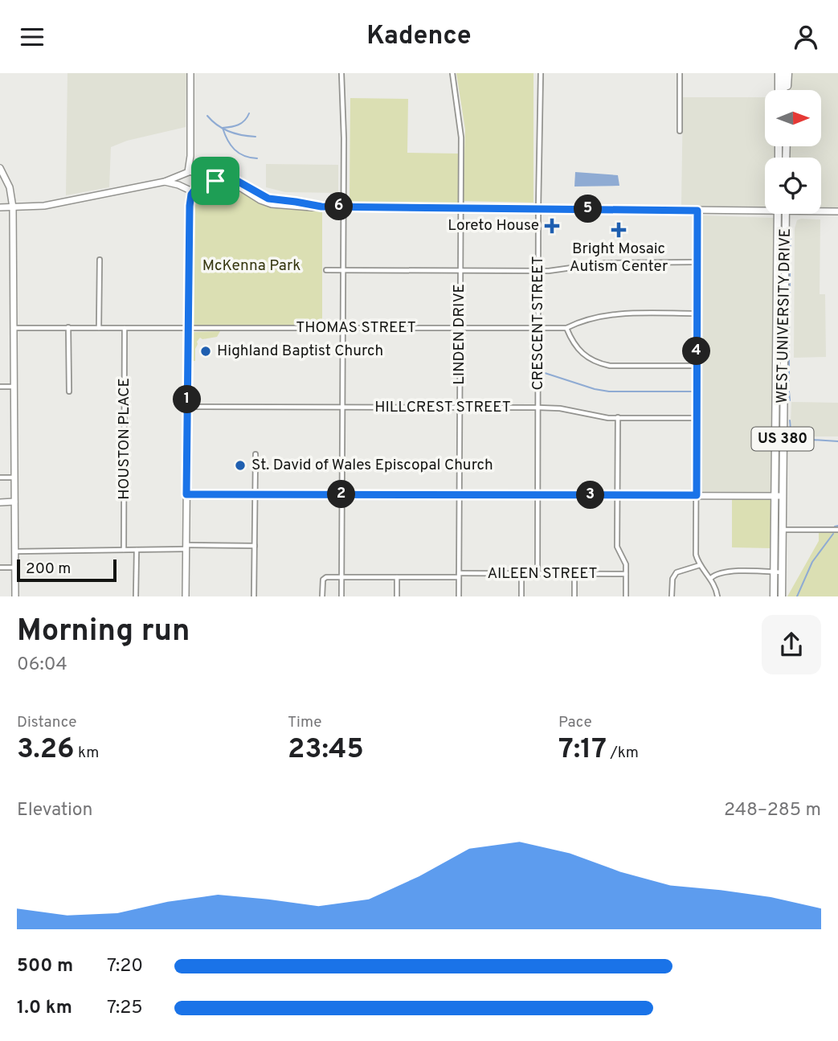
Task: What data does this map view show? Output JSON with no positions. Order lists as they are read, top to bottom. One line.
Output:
{"streets":{"main road":["WEST UNIVERSITY DRIVE","US 380"],"street":["CRESCENT STREET","THOMAS STREET","LINDEN DRIVE","HILLCREST STREET","HOUSTON PLACE","AILEEN STREET"]},"crossings":[["CRESCENT STREET","THOMAS STREET"],["CRESCENT STREET","HILLCREST STREET"],["CRESCENT STREET","AILEEN STREET"],["THOMAS STREET","LINDEN DRIVE"],["THOMAS STREET","HOUSTON PLACE"],["LINDEN DRIVE","HILLCREST STREET"],["LINDEN DRIVE","AILEEN STREET"]],"parks":["McKenna Park"],"places":{"health":["Loreto House","Bright Mosaic Autism Center"],"other":["Highland Baptist Church","St. David of Wales Episcopal Church"]},"scale_bar":"200 m","north":"right","page":{"header":"Kadence","pins":["6","5","4","1","2","3"],"scale":"200 m","heading":["Morning run","06:04"],"stats":[["Distance","3.26 km"],["Time","23:45"],["Pace","7:17 /km"]],"chart":["Elevation","248–285 m"],"list":[{"name":"500 m","note":"7:20"},{"name":"1.0 km","note":"7:25"}]}}
